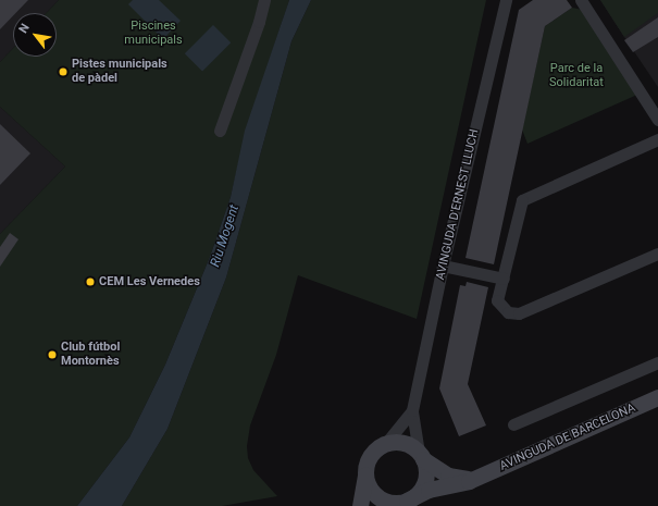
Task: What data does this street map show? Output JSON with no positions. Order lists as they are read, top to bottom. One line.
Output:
{"streets":{"street":["AVINGUDA D'ERNEST LLUCH","AVINGUDA DE BARCELONA"]},"water":["Riu Mogent"],"parks":["Piscines municipals","Parc de la Solidaritat"],"places":["Pistes municipals de pàdel","CEM Les Vernedes","Club fútbol Montornès"],"north":"top left"}
